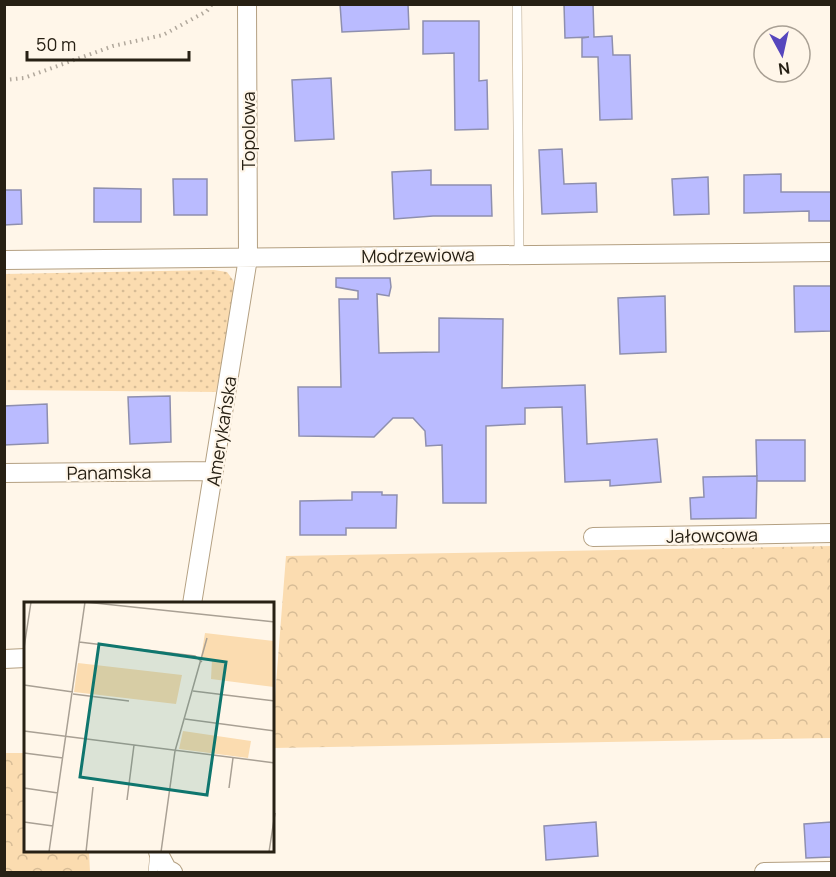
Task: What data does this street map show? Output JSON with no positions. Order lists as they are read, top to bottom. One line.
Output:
{"streets":{"street":["Topolowa","Modrzewiowa","Amerykańska","Panamska","Jałowcowa"]},"crossings":[["Topolowa","Modrzewiowa"],["Topolowa","Amerykańska"],["Modrzewiowa","Amerykańska"],["Amerykańska","Panamska"]],"scale_bar":"50 m","north":"bottom"}
